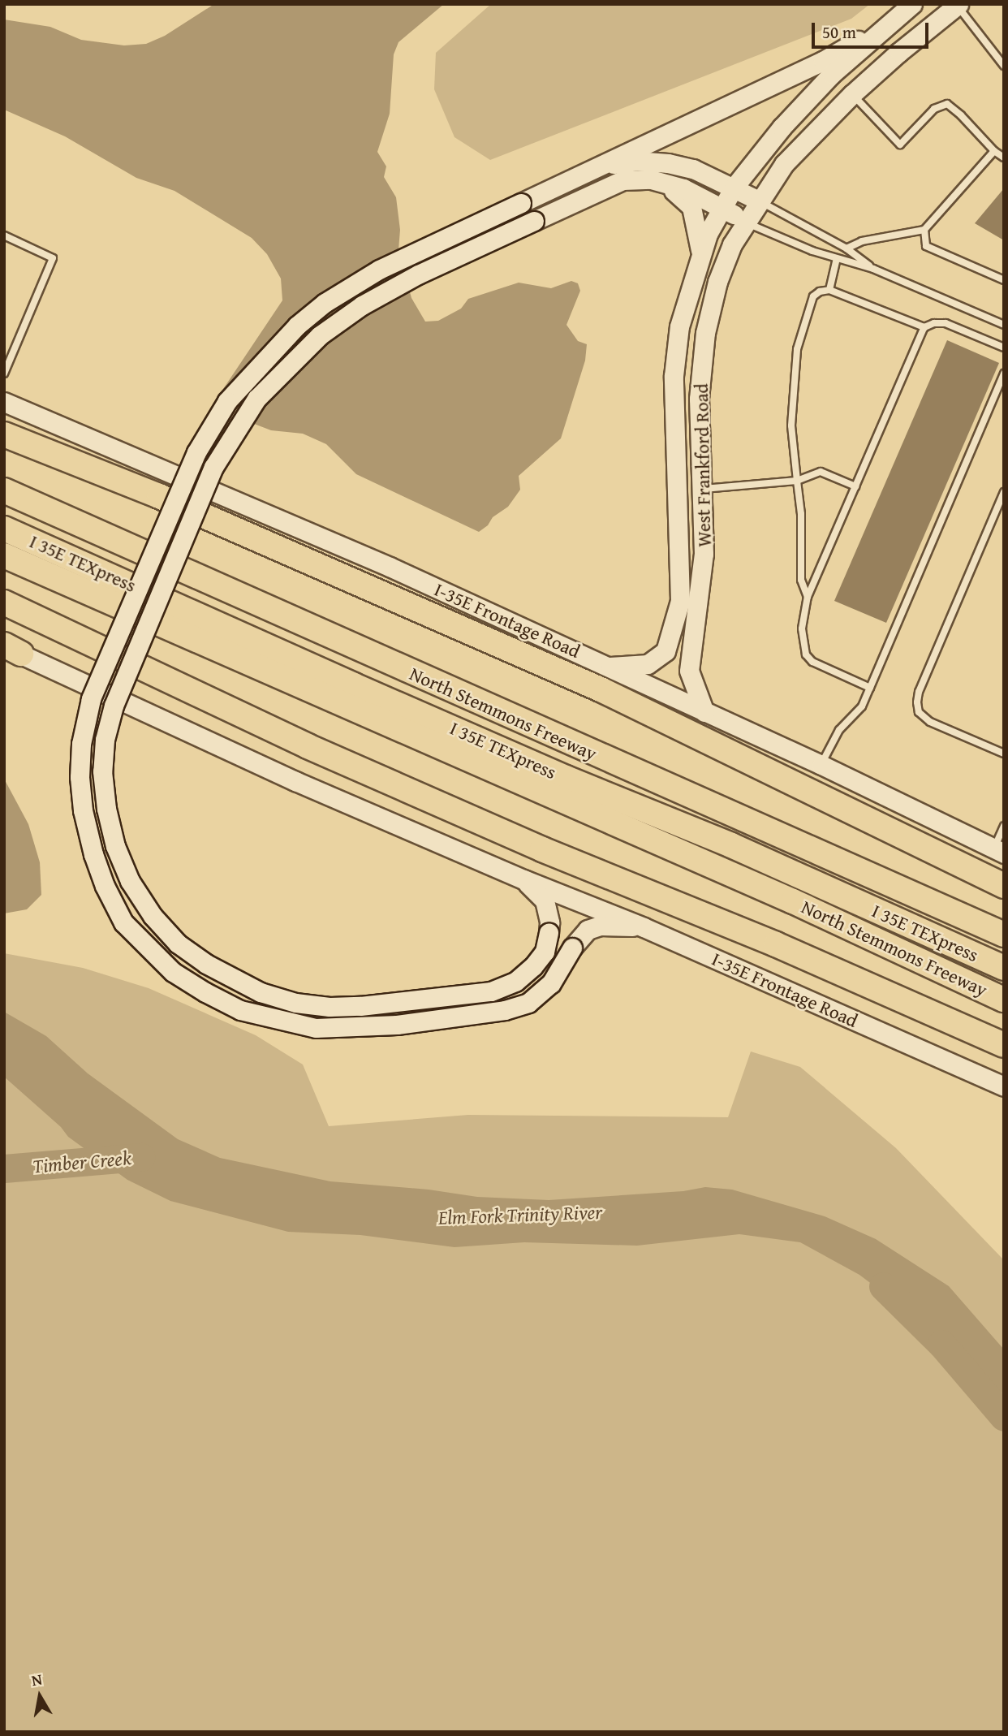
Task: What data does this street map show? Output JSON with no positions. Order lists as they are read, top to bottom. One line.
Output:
{"streets":{"highway":["I 35E TEXpress","North Stemmons Freeway"],"main road":["West Frankford Road","I-35E Frontage Road"]},"crossings":[["West Frankford Road","I-35E Frontage Road"],["I 35E TEXpress","North Stemmons Freeway"]],"water":["Timber Creek","Elm Fork Trinity River"],"scale_bar":"50 m","north":"top"}
